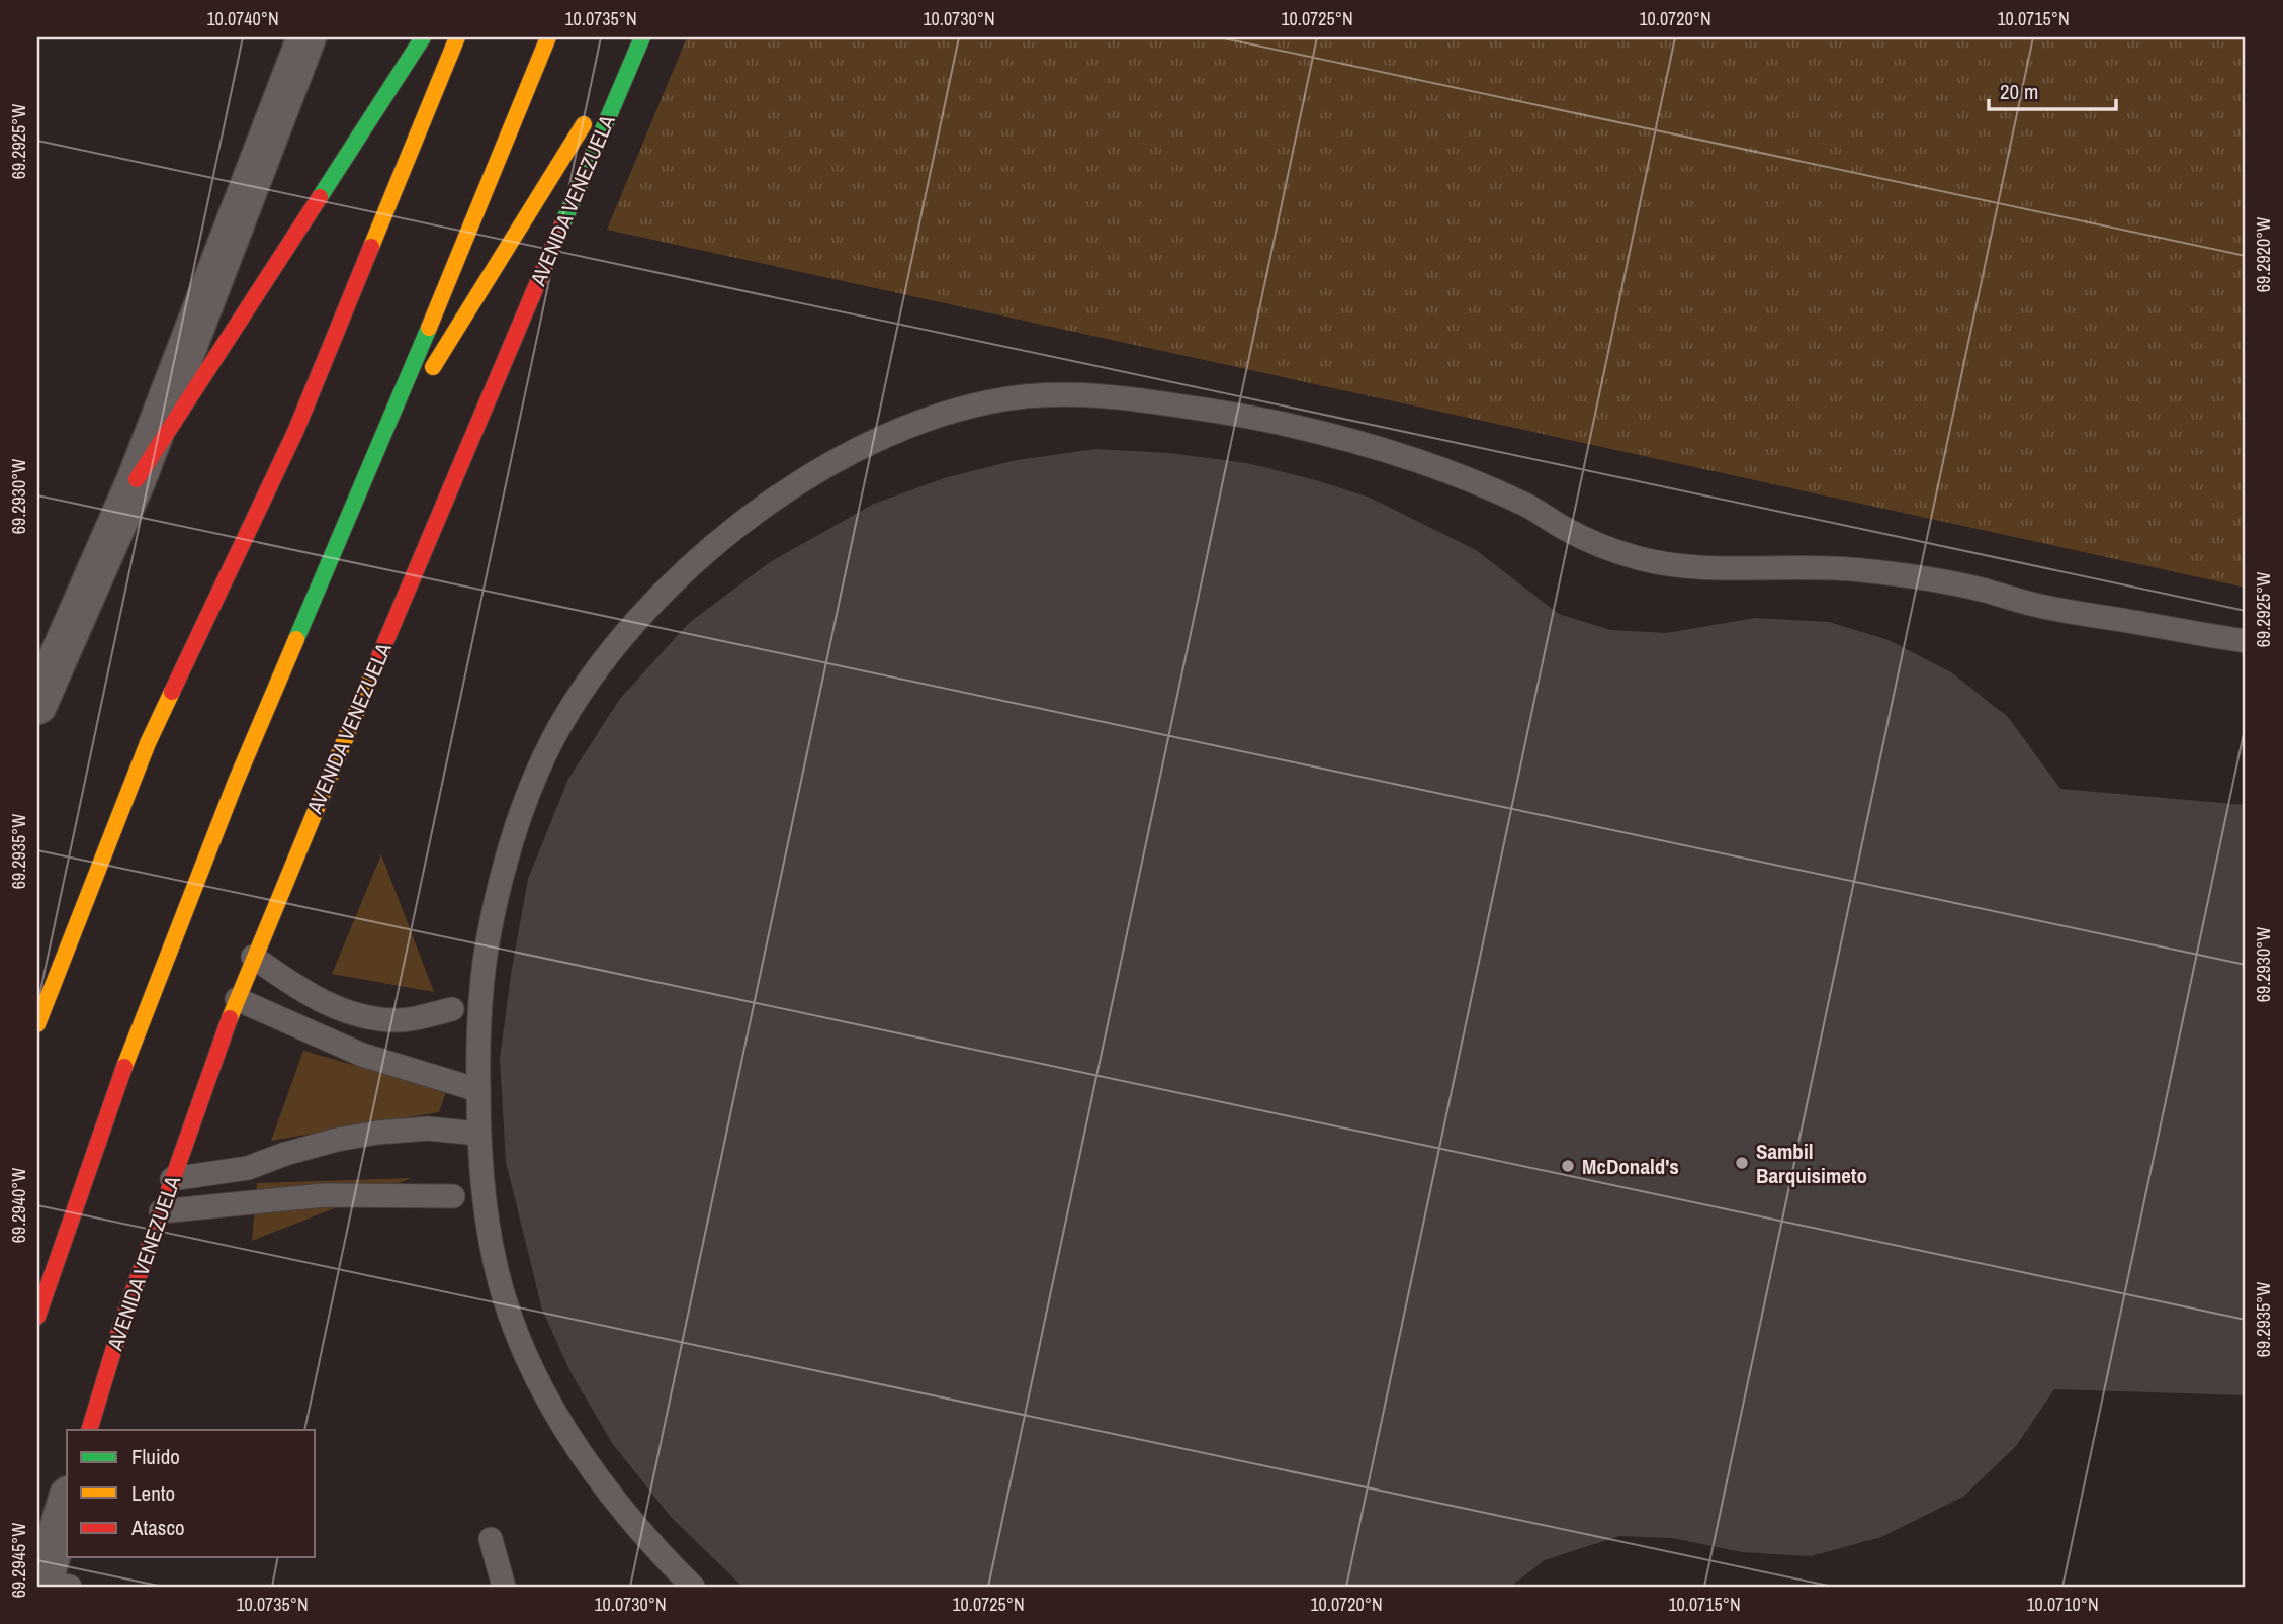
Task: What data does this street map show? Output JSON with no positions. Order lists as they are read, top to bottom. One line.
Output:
{"streets":{"street":["AVENIDA VENEZUELA"]},"places":["Sambil Barquisimeto","McDonald's"],"legend":["Fluido","Lento","Atasco"],"scale_bar":"20 m","coordinates":["10.0740°N","10.0735°N","10.0730°N","10.0725°N","10.0720°N","10.0715°N","69.2925°W","69.2920°W","69.2930°W","69.2935°W","69.2940°W","69.2945°W","10.0710°N"]}
